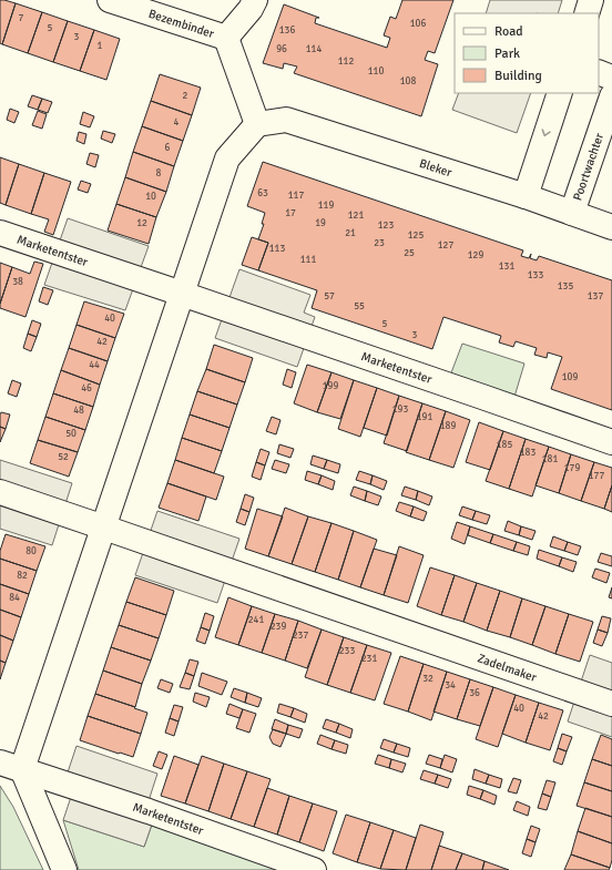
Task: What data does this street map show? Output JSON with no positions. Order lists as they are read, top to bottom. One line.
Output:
{"streets":{"street":["Bezembinder","Bleker","Poortwachter","Marketentster","Zadelmaker"]},"crossings":[["Bezembinder","Bleker"],["Bleker","Poortwachter"]],"house_numbers":["7","106","5","136","3","1","96","114","112","110","108","2","4","6","8","63","117","10","119","17","121","12","19","123","21","125","23","127","113","25","129","111","131","133","38","135","57","137","55","40","5","3","42","44","109","199","46","193","48","191","189","50","185","183","52","181","179","177","80","82","84","241","239","237","233","231","32","34","36","40","42"],"legend":["Road","Park","Building"]}
